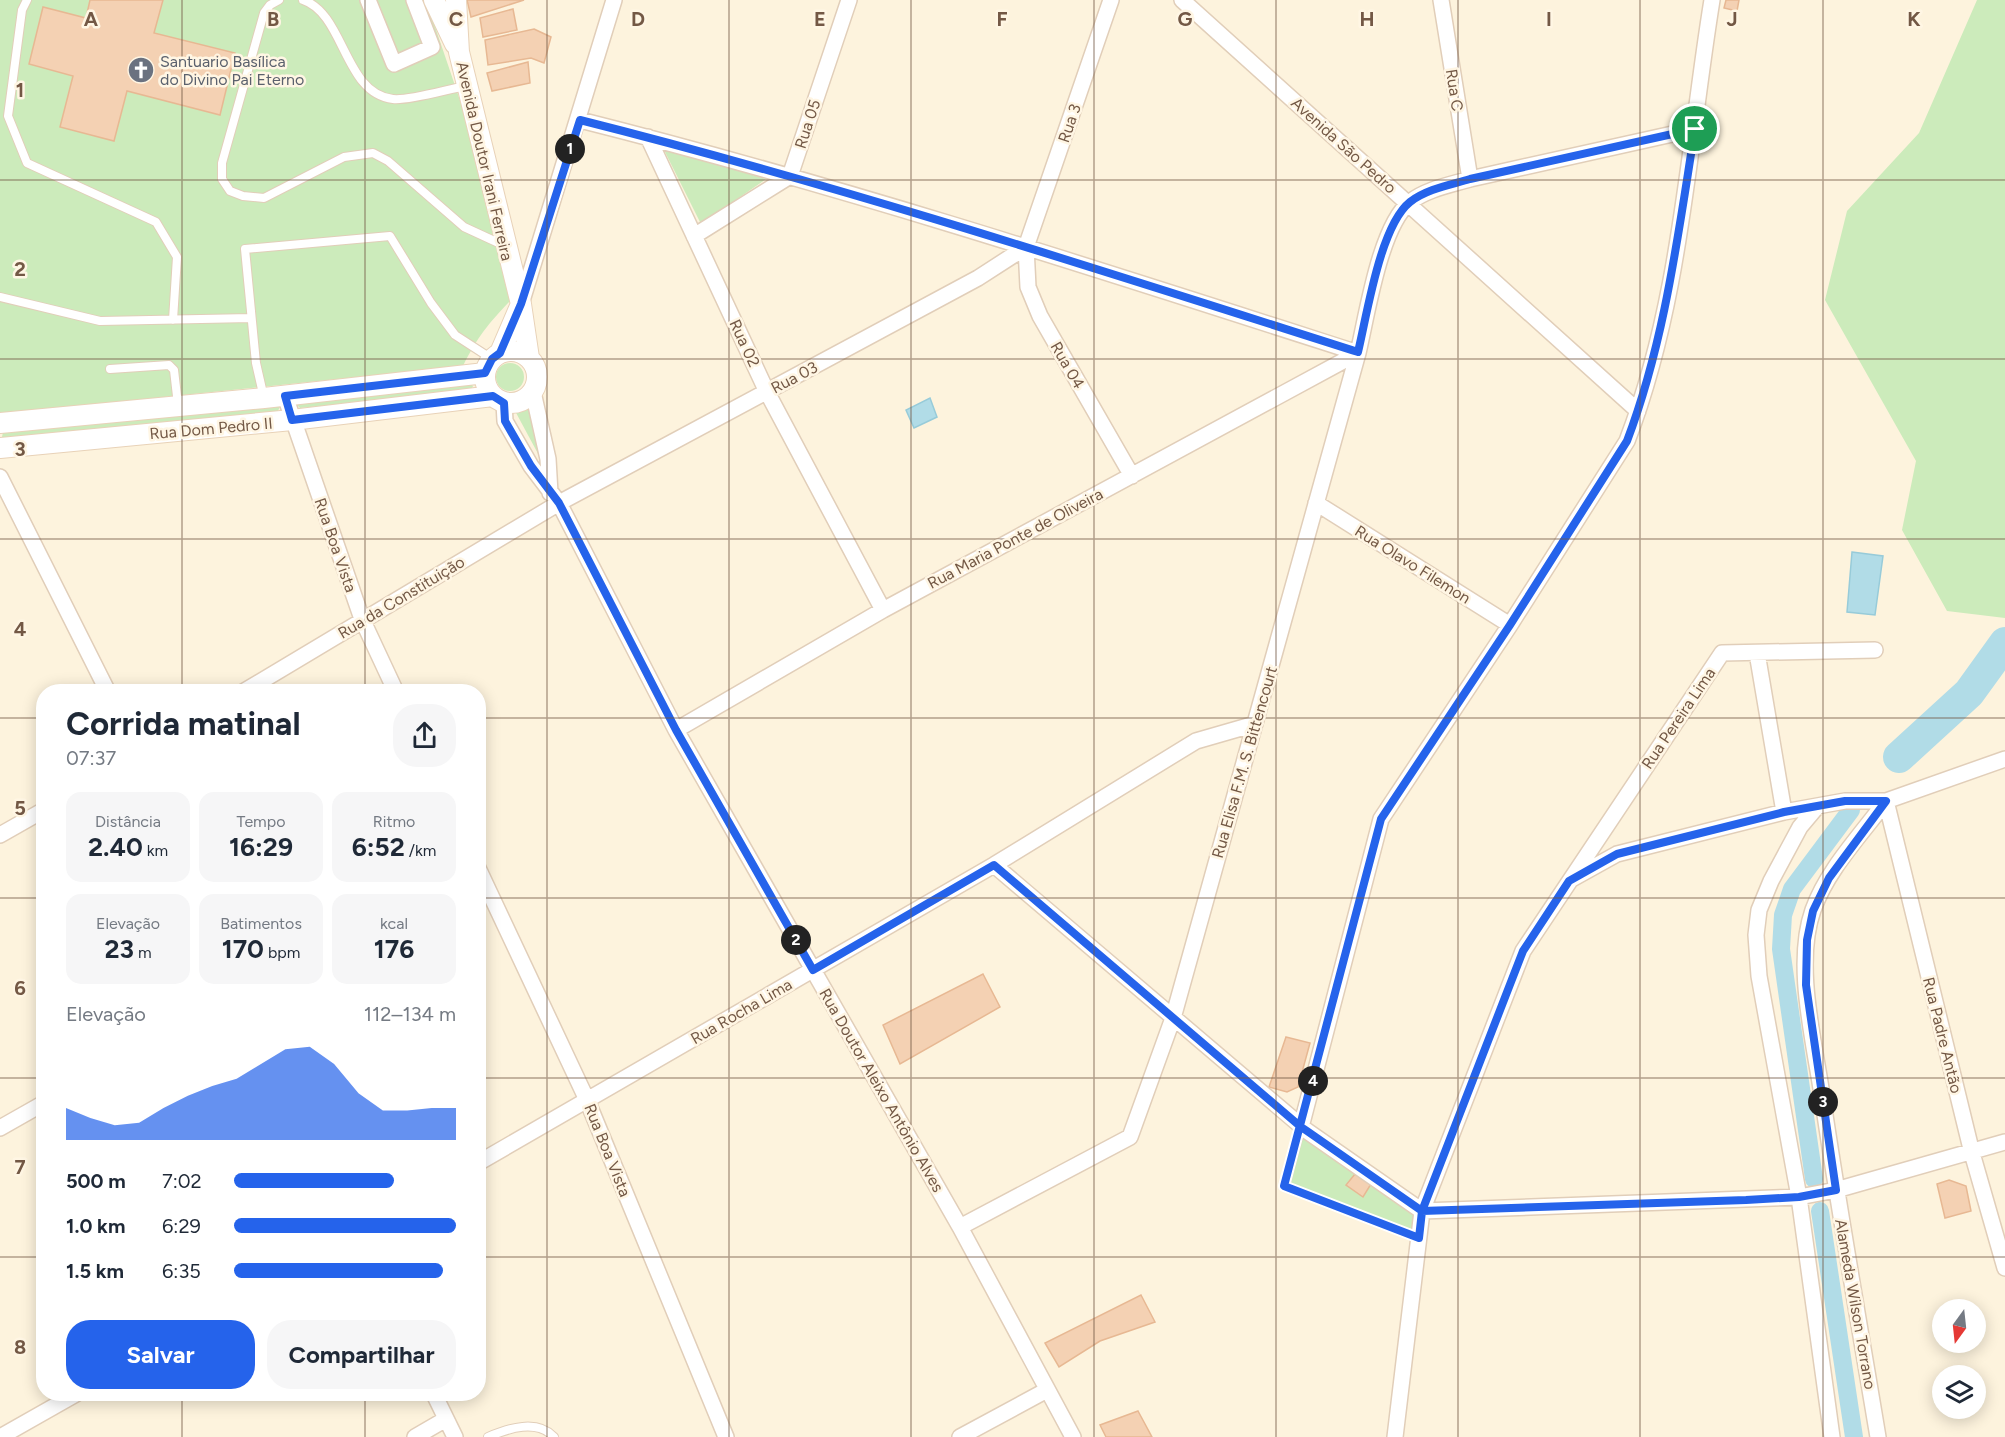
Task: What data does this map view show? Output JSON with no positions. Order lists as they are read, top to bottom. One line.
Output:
{"streets":{"street":["Rua C","Rua 3","Rua 05","Avenida São Pedro","Avenida Doutor Irani Ferreira","Rua 02","Rua 04","Rua 03","Rua Dom Pedro II","Rua Maria Ponte de Oliveira","Rua Boa Vista","Rua Olavo Filemon","Rua da Constituição","Rua Pereira Lima","Rua Elisa F.M. S. Bittencourt","Rua Rocha Lima","Rua Padre Antão","Rua Doutor Aleixo Antônio Alves","Alameda Wilson Torrano"]},"crossings":[["Rua 3","Rua 04"],["Rua 3","Rua 03"],["Avenida São Pedro","Rua Elisa F.M. S. Bittencourt"],["Avenida Doutor Irani Ferreira","Rua Dom Pedro II"],["Avenida Doutor Irani Ferreira","Rua Doutor Aleixo Antônio Alves"],["Rua 02","Rua 03"],["Rua 02","Rua Maria Ponte de Oliveira"],["Rua 04","Rua 03"],["Rua 04","Rua Maria Ponte de Oliveira"],["Rua 03","Rua da Constituição"],["Rua 03","Rua Doutor Aleixo Antônio Alves"],["Rua Dom Pedro II","Rua Boa Vista"],["Rua Dom Pedro II","Rua Doutor Aleixo Antônio Alves"],["Rua Maria Ponte de Oliveira","Rua Elisa F.M. S. Bittencourt"],["Rua Maria Ponte de Oliveira","Rua Doutor Aleixo Antônio Alves"],["Rua Boa Vista","Rua da Constituição"],["Rua Boa Vista","Rua Rocha Lima"],["Rua Olavo Filemon","Rua Elisa F.M. S. Bittencourt"],["Rua da Constituição","Rua Doutor Aleixo Antônio Alves"],["Rua Elisa F.M. S. Bittencourt","Rua Rocha Lima"],["Rua Elisa F.M. S. Bittencourt","Rua Doutor Aleixo Antônio Alves"],["Rua Rocha Lima","Rua Doutor Aleixo Antônio Alves"],["Rua Padre Antão","Alameda Wilson Torrano"]],"places":{"church":["Santuario Basílica do Divino Pai Eterno"]},"north":"bottom","page":{"pins":["1","2","4","3"],"heading":["Corrida matinal","07:37"],"stats":[["Distância","2.40 km"],["Tempo","16:29"],["Ritmo","6:52 /km"],["Elevação","23 m"],["Batimentos","170 bpm"],["kcal","176"]],"chart":["Elevação","112–134 m"],"list":[{"name":"500 m","note":"7:02"},{"name":"1.0 km","note":"6:29"},{"name":"1.5 km","note":"6:35"}],"buttons":["Salvar","Compartilhar"]},"grid":{"columns":["A","B","C","D","E","F","G","H","I","J","K"],"rows":["1","2","3","4","5","6","7","8"]}}
